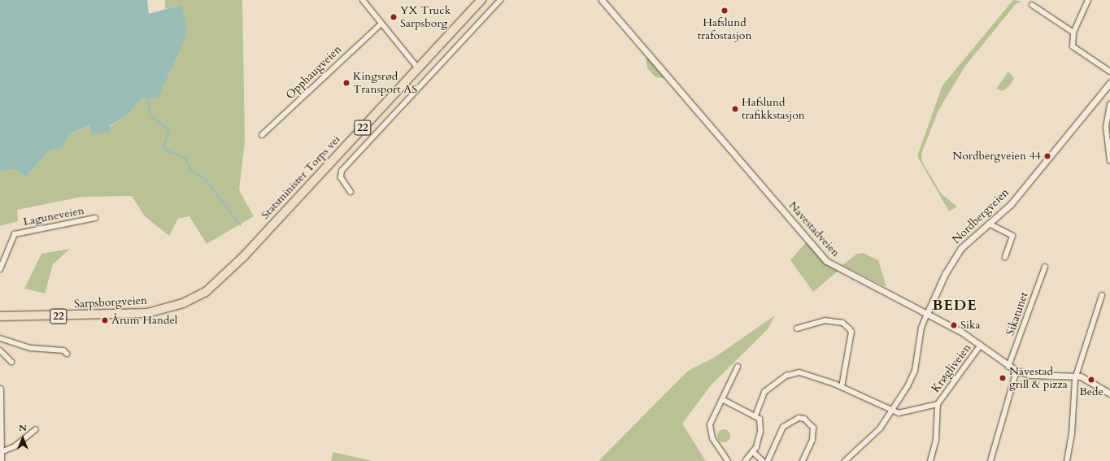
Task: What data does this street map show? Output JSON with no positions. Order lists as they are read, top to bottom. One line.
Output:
{"streets":{"highway":["22","Statsminister Torps vei","Sarpsborgveien"],"street":["Opphaugveien","Laguneveien","Nordbergveien","Navestadveien","Sikatunet","Krøgliveien"]},"crossings":[["Statsminister Torps vei","Sarpsborgveien"],["Nordbergveien","Navestadveien"],["Nordbergveien","Krøgliveien"],["Navestadveien","Sikatunet"],["Navestadveien","Krøgliveien"]],"districts":["BEDE"],"places":["Hafslund trafostasjon","YX Truck Sarpsborg","Kingsrød Transport AS","Hafslund trafikkstasjon","Nordbergveien 44","Årum Handel","Sika","Navestad grill & pizza","Bede"],"north":"top"}
